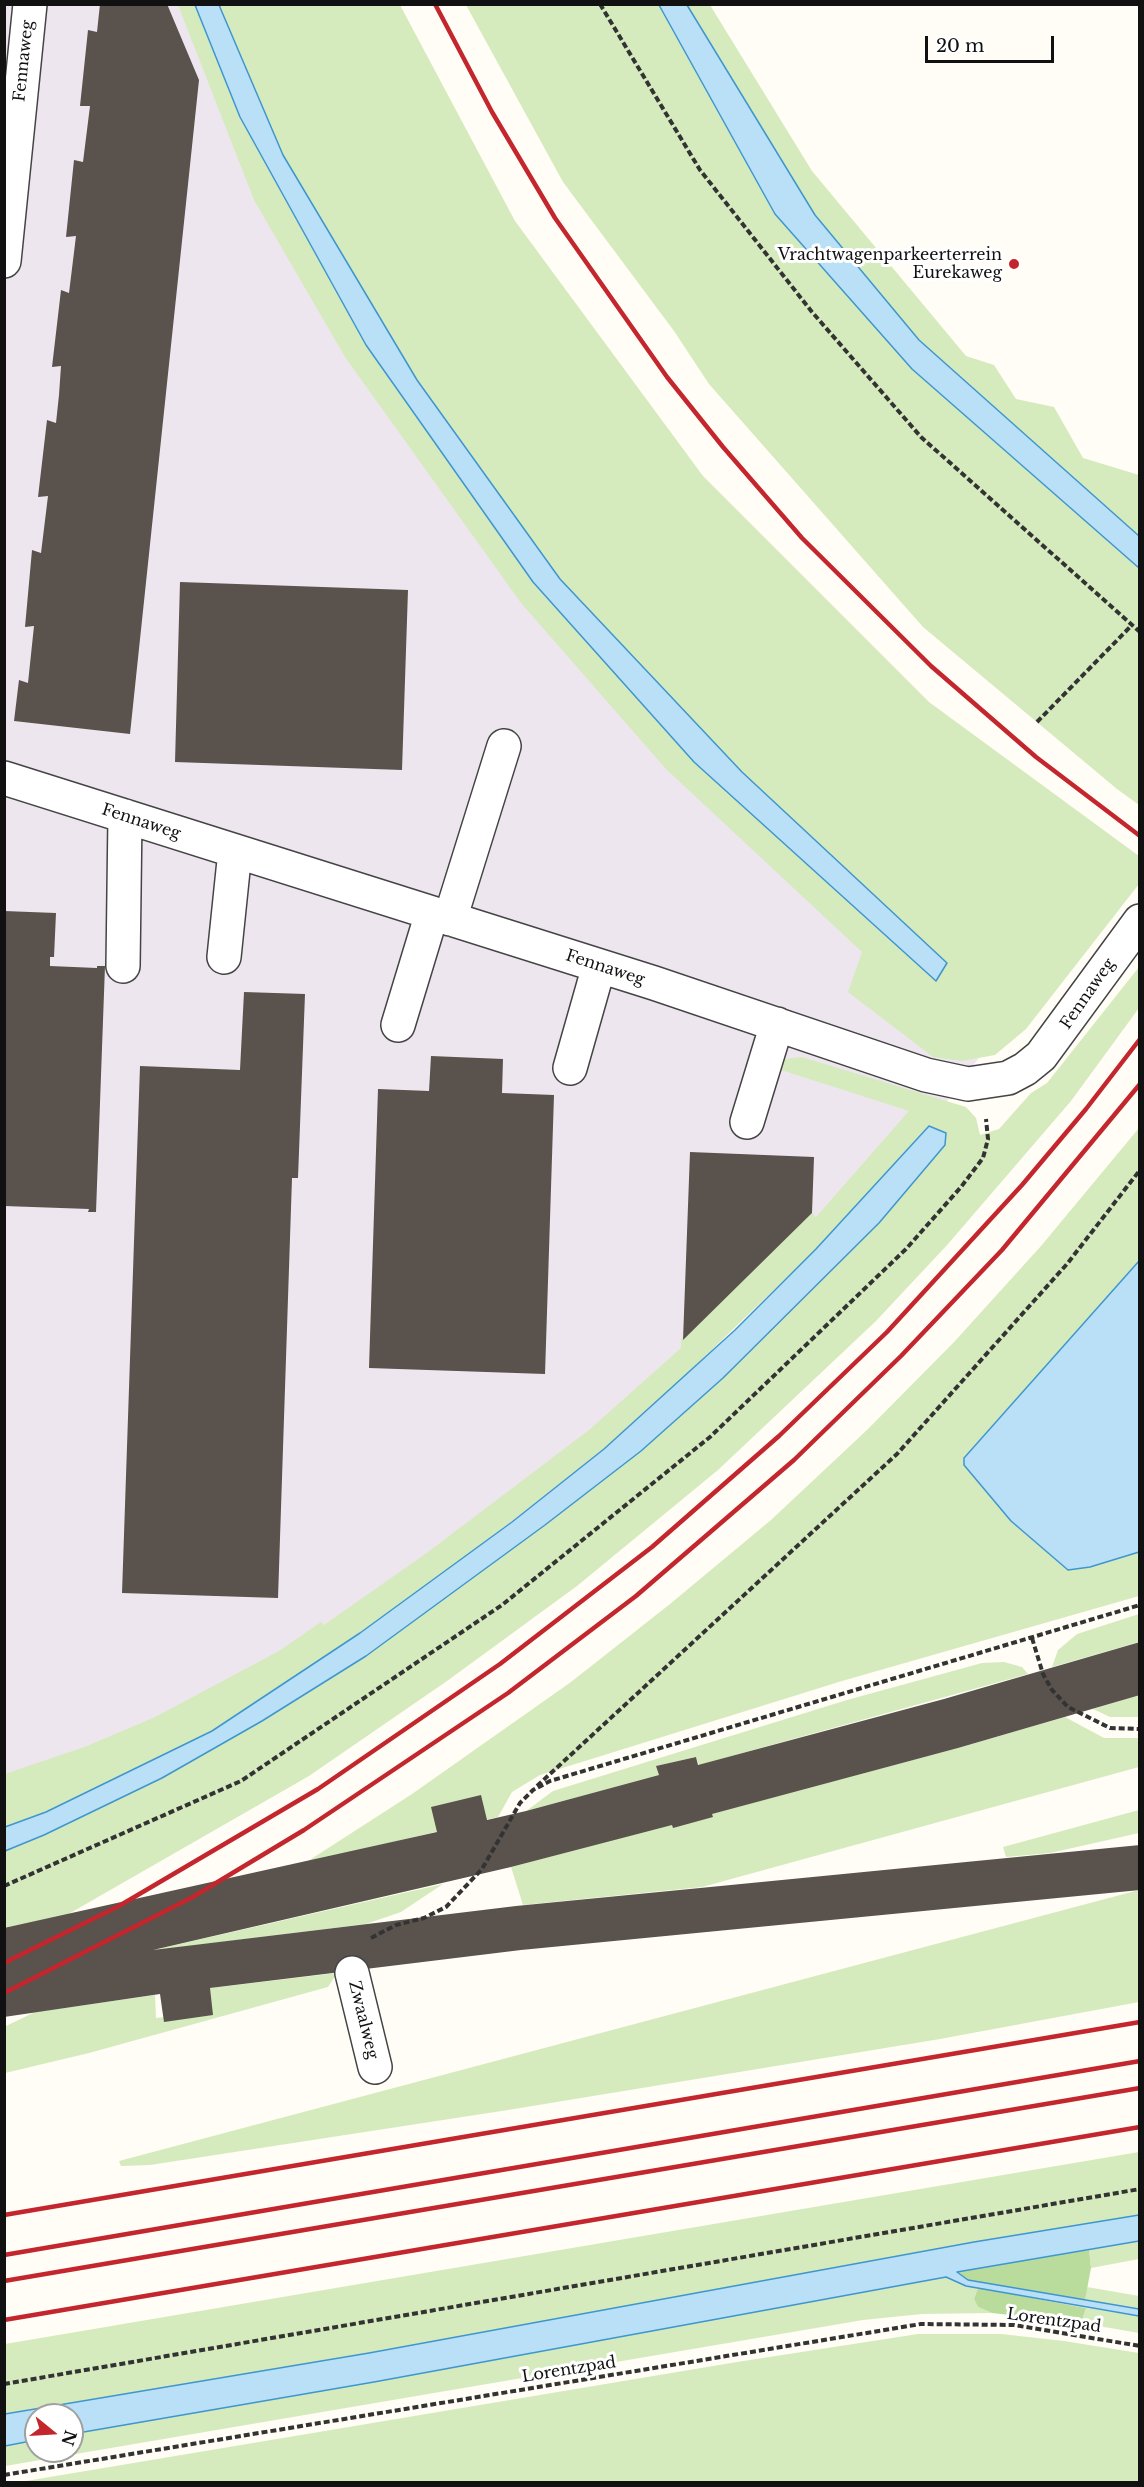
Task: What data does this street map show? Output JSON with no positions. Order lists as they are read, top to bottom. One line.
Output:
{"streets":{"street":["Fennaweg","Zwaalweg"],"path":["Lorentzpad"]},"places":["Vrachtwagenparkeerterrein Eurekaweg"],"scale_bar":"20 m","north":"right"}
